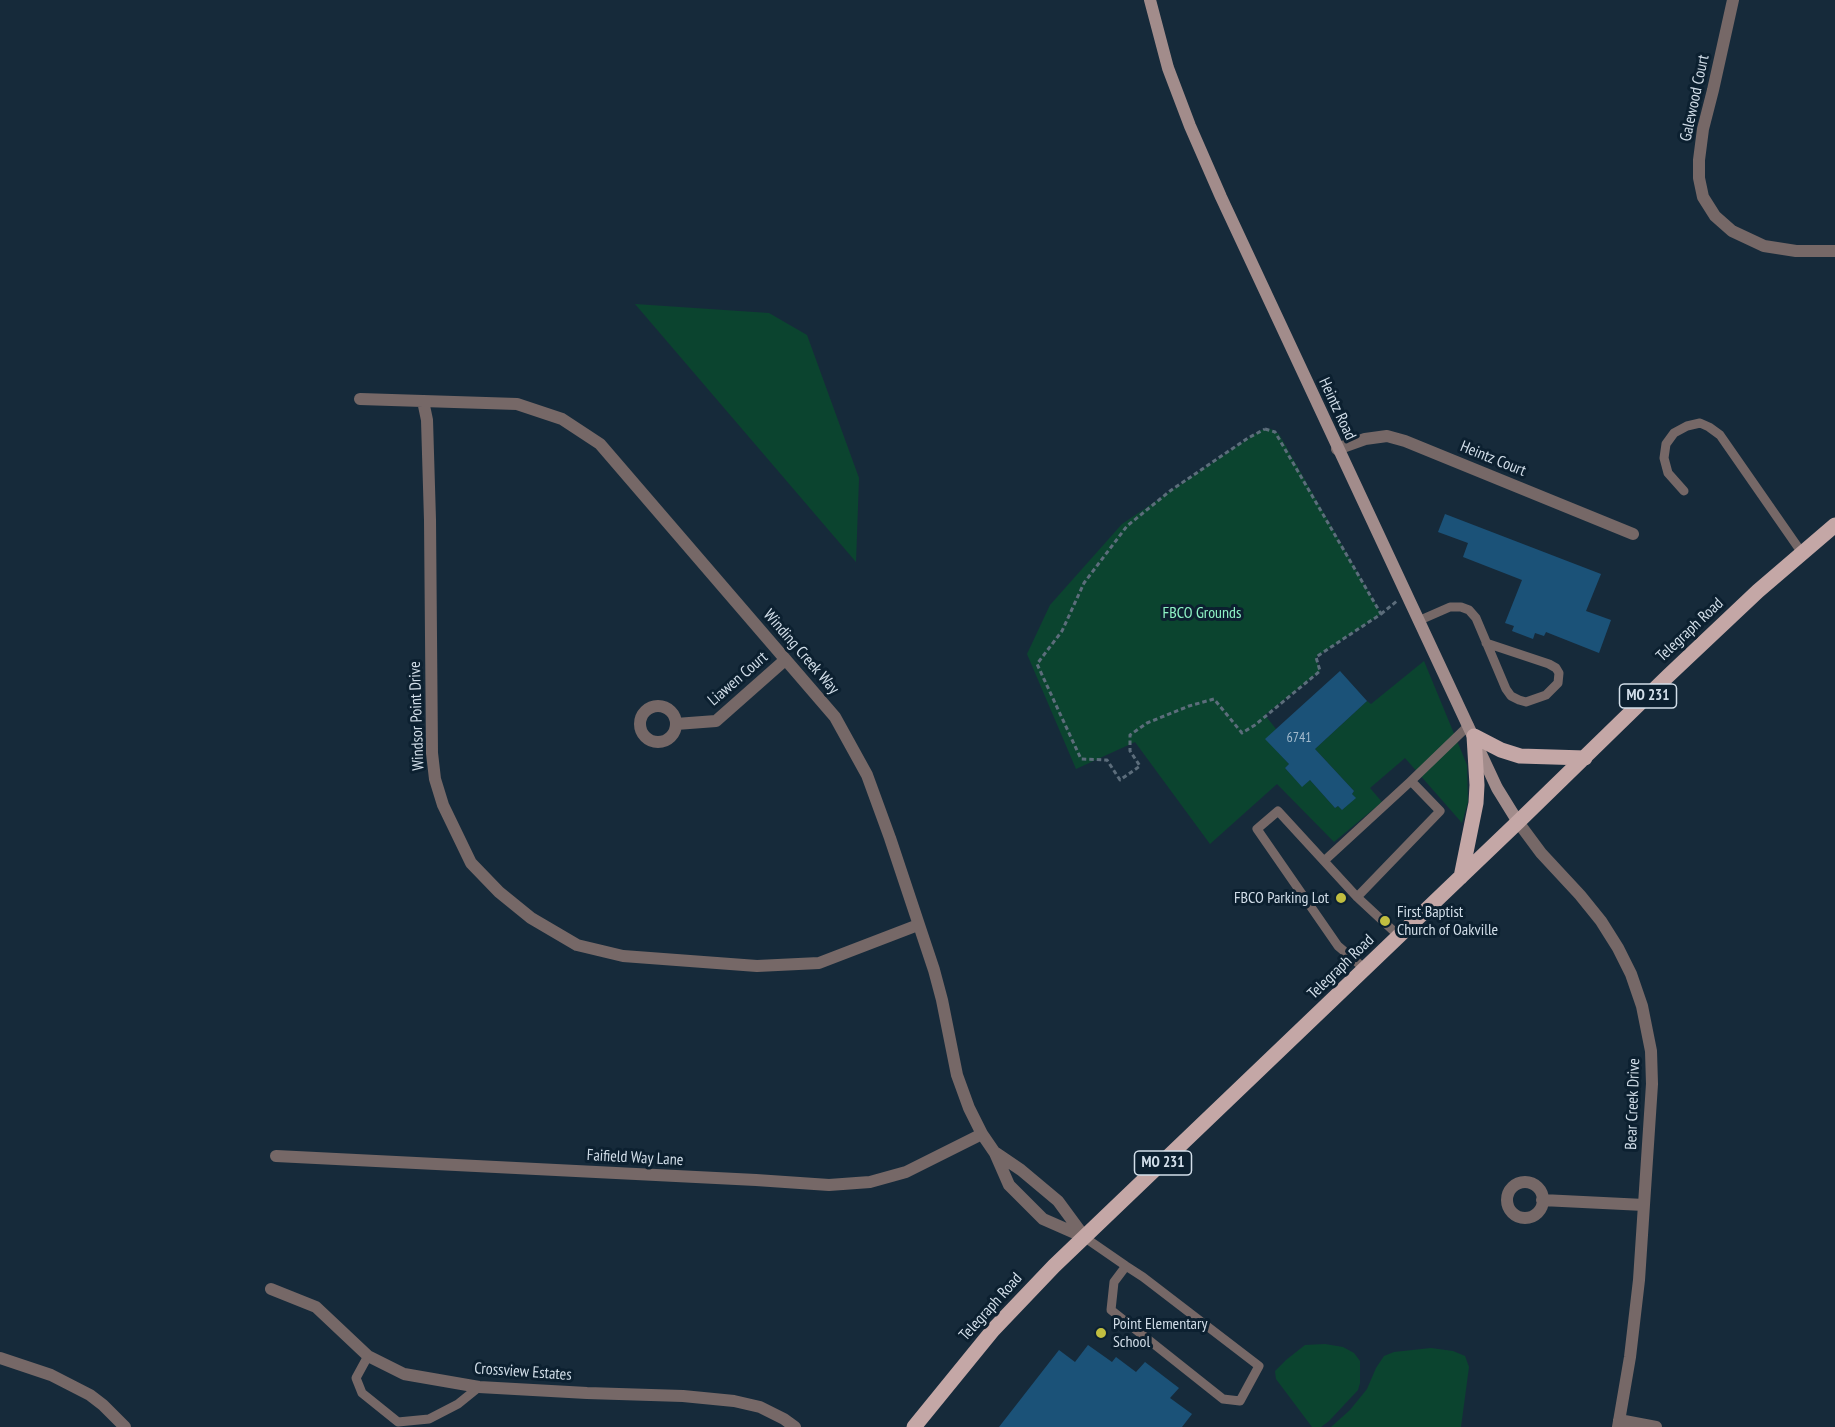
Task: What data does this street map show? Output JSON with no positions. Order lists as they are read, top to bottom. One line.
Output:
{"streets":{"main road":["Telegraph Road","MO 231"],"street":["Galewood Court","Heintz Road","Heintz Court","Winding Creek Way","Liawen Court","Windsor Point Drive","Bear Creek Drive","Faifield Way Lane","Crossview Estates"]},"crossings":[["Heintz Road","Heintz Court"],["Heintz Road","Telegraph Road"],["Heintz Road","Bear Creek Drive"],["Telegraph Road","Winding Creek Way"],["Telegraph Road","Bear Creek Drive"],["Winding Creek Way","Liawen Court"],["Winding Creek Way","Windsor Point Drive"],["Winding Creek Way","Faifield Way Lane"]],"parks":["FBCO Grounds"],"places":["FBCO Parking Lot","First Baptist Church of Oakville","Point Elementary School"],"house_numbers":["6741"]}
